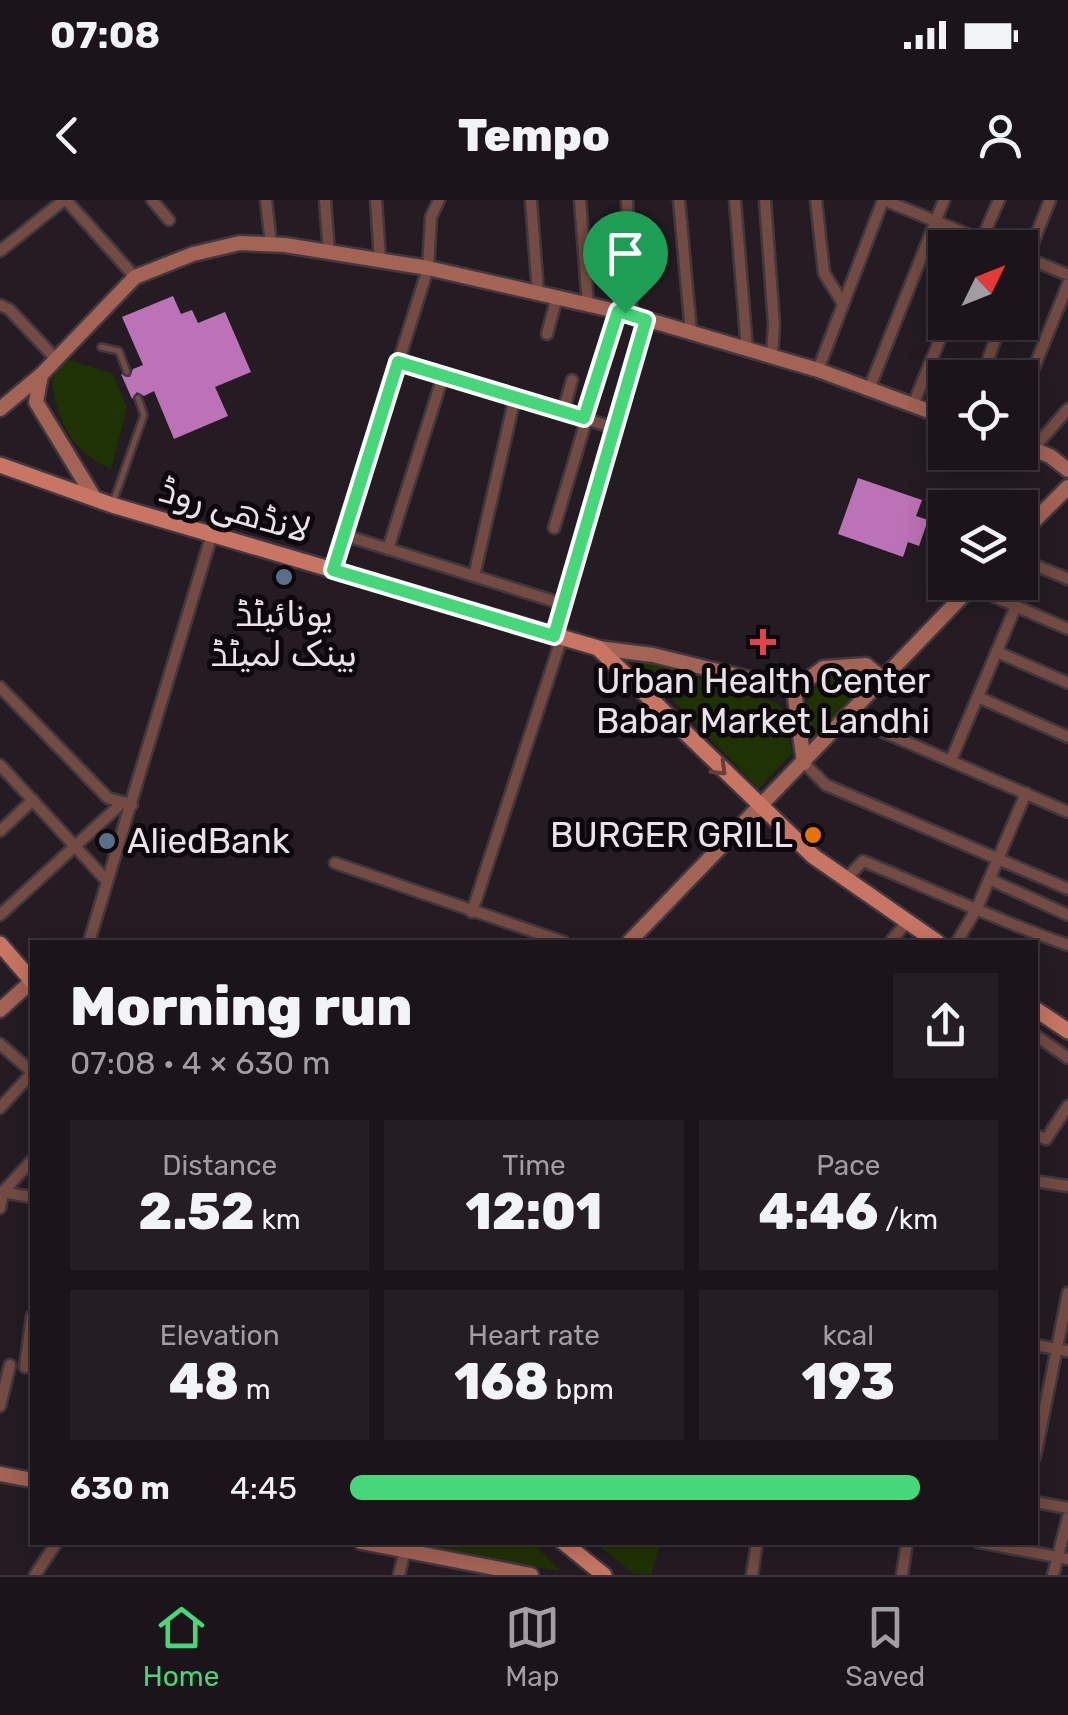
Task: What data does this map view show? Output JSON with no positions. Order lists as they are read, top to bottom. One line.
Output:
{"streets":{"main road":["لانڈھی روڈ"]},"places":{"other":["یونائیٹڈ بینک لمیٹڈ","BURGER GRILL","AliedBank"],"health":["Urban Health Center Babar Market Landhi"]},"north":"top right","page":{"status":"07:08","header":"Tempo","heading":["Morning run","07:08 · 4 × 630 m"],"stats":[["Distance","2.52 km"],["Time","12:01"],["Pace","4:46 /km"],["Elevation","48 m"],["Heart rate","168 bpm"],["kcal","193"]],"list":[{"name":"630 m","note":"4:45"}],"tabs":["Home","Map","Saved"]}}
